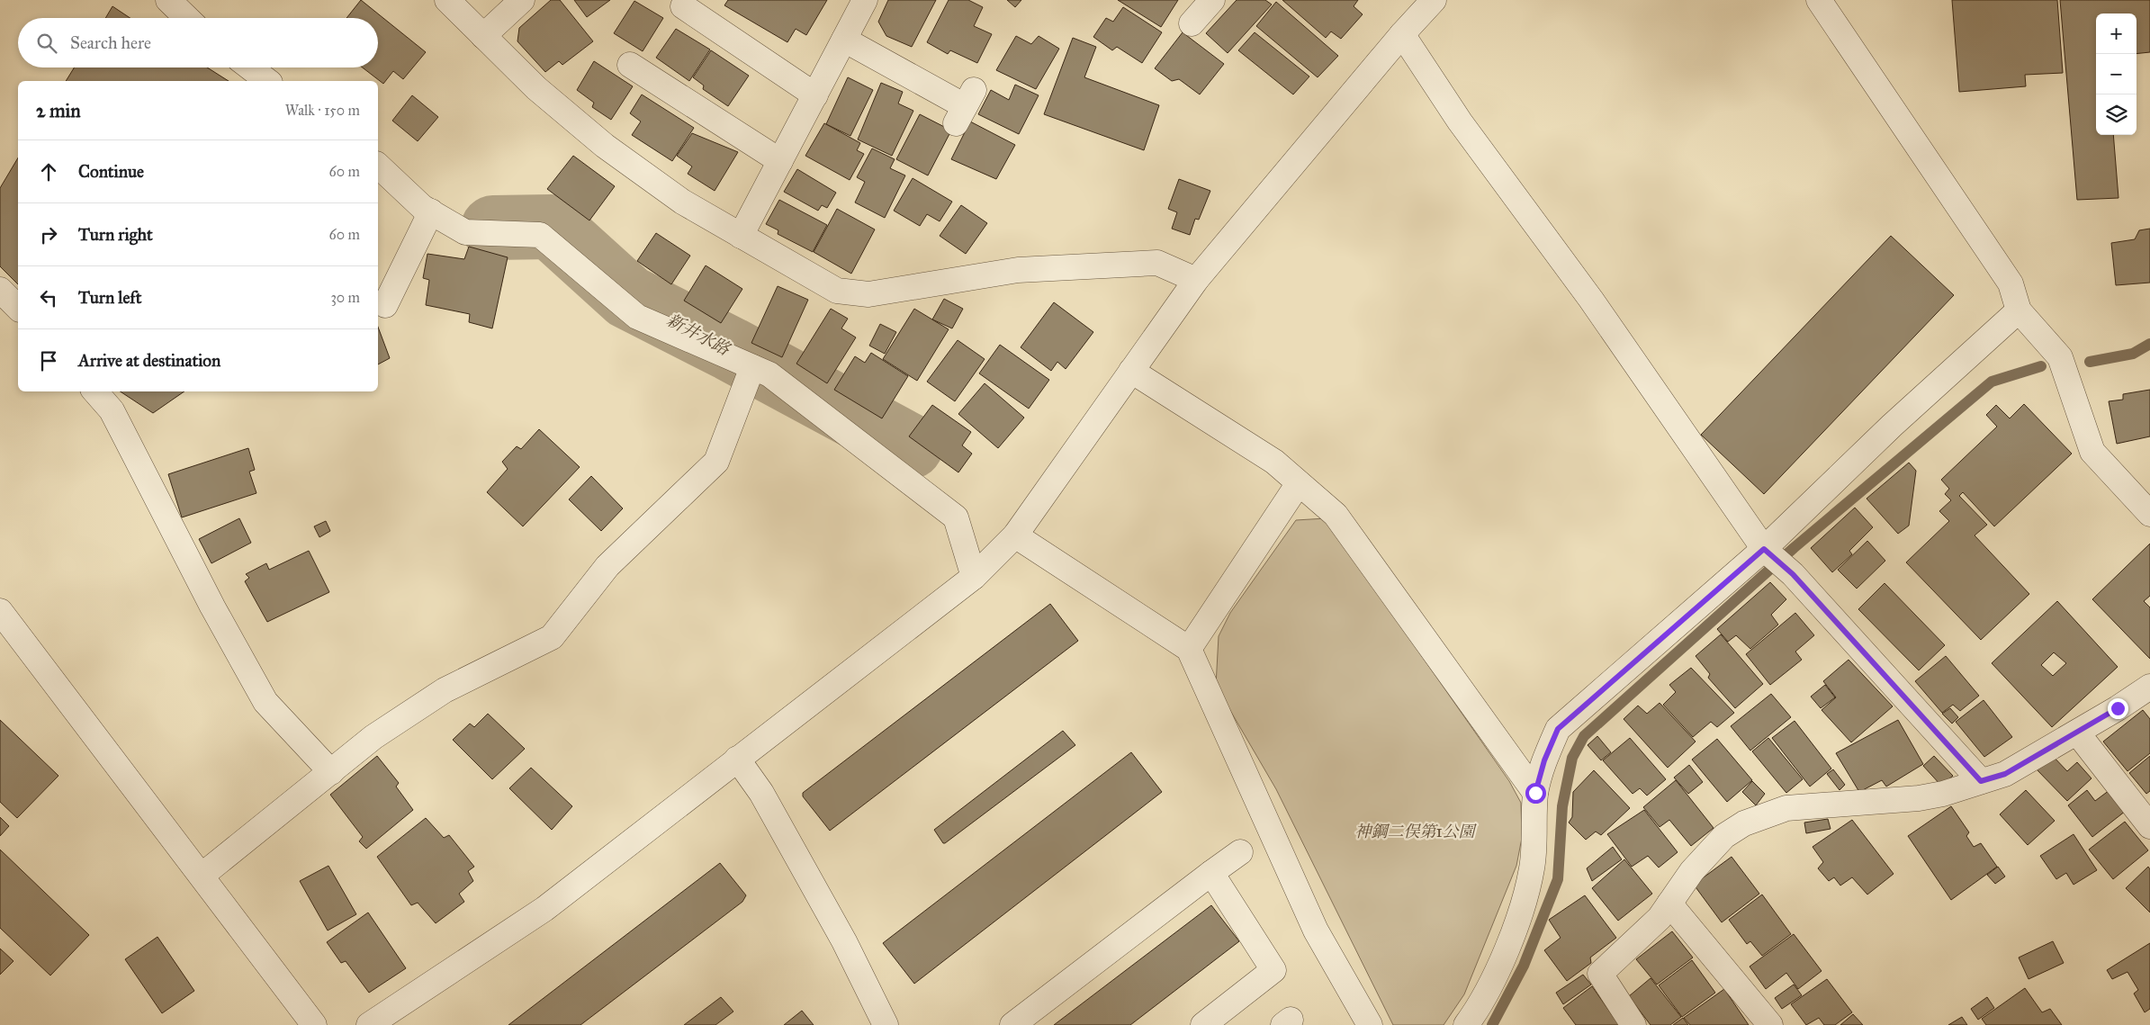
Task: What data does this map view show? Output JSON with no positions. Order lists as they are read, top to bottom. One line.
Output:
{"water":["新井水路"],"parks":["神鋼二俣第1公園"],"page":{"map_buttons":["+","−"],"search":"Search here","heading":["2 min","Walk · 150 m"],"list":[["Continue","60 m"],["Turn right","60 m"],["Turn left","30 m"],"Arrive at destination"]}}
